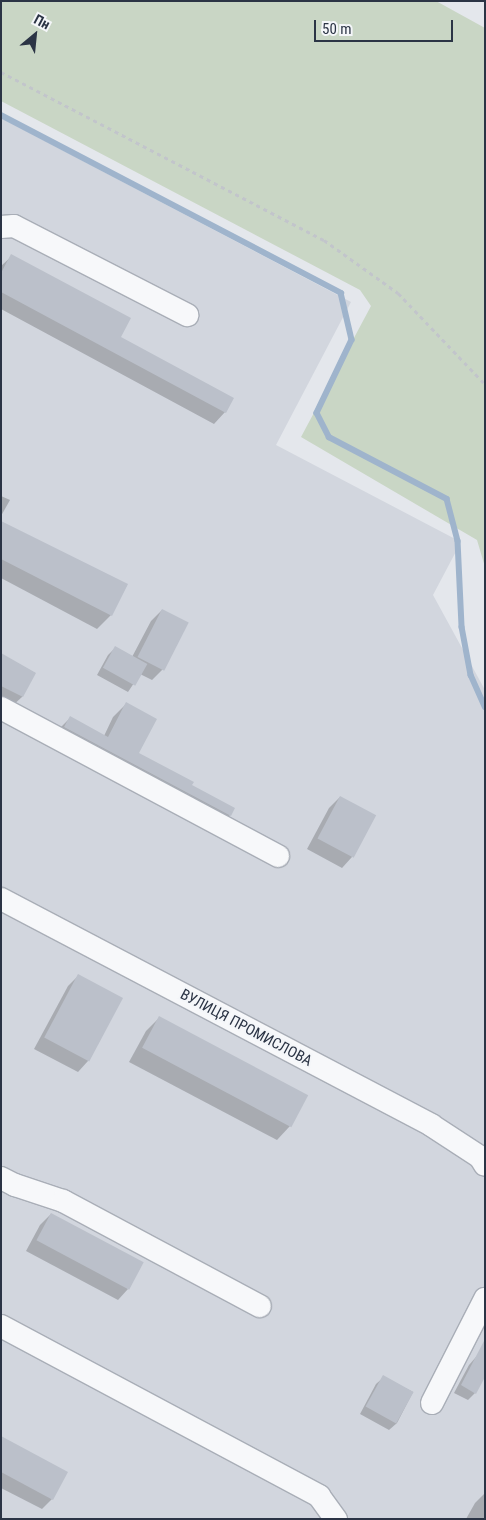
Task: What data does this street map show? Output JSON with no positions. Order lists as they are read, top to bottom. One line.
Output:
{"streets":{"street":["ВУЛИЦЯ ПРОМИСЛОВА"]},"scale_bar":"50 m","north":"top right"}
